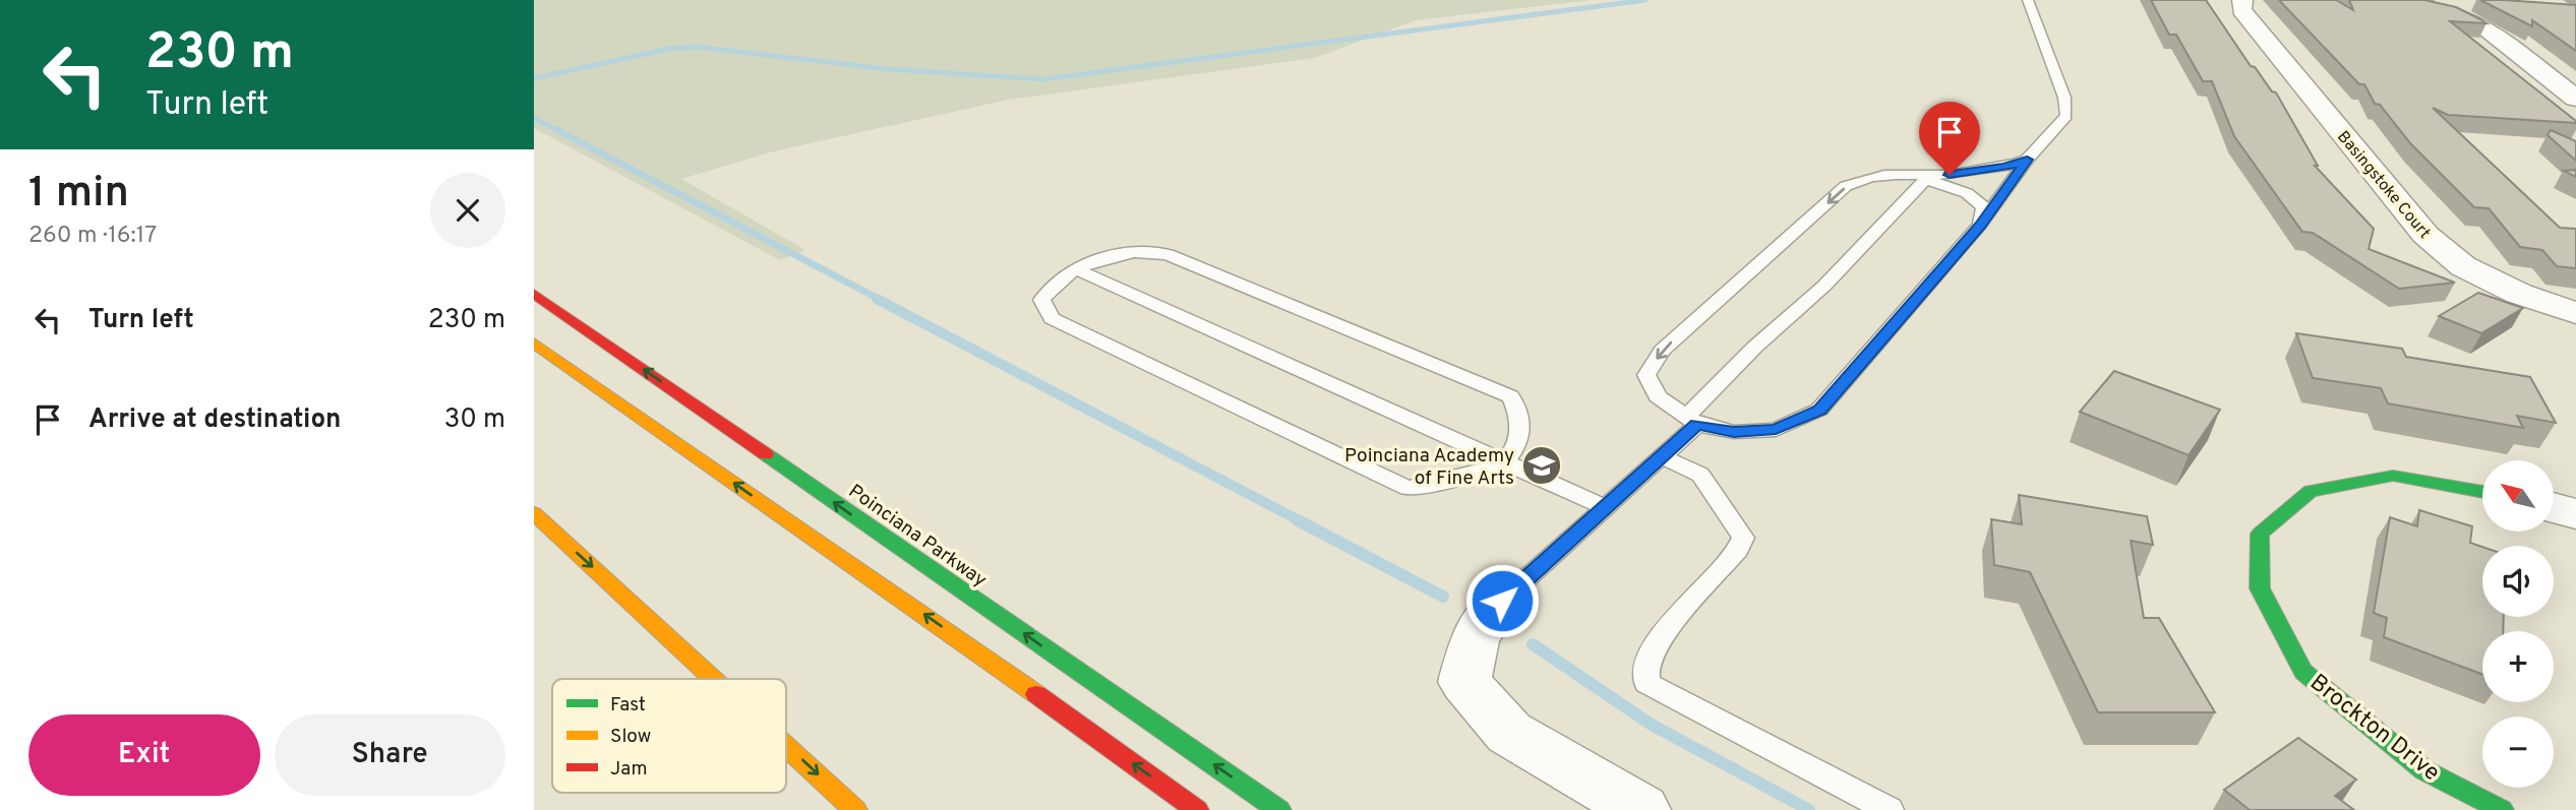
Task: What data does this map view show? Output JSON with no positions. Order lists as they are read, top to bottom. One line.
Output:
{"streets":{"main road":["Poinciana Parkway","Brockton Drive"],"street":["Basingstoke Court"]},"places":{"school or university":["Poinciana Academy of Fine Arts"]},"legend":["Fast","Slow","Jam"],"north":"top left","page":{"turn":["230 m","Turn left"],"heading":["1 min","260 m · 16:17"],"list":[{"name":"Turn left","value":"230 m"},{"name":"Arrive at destination","value":"30 m"}],"map_buttons":["+","−"],"buttons":["Exit","Share"]}}
